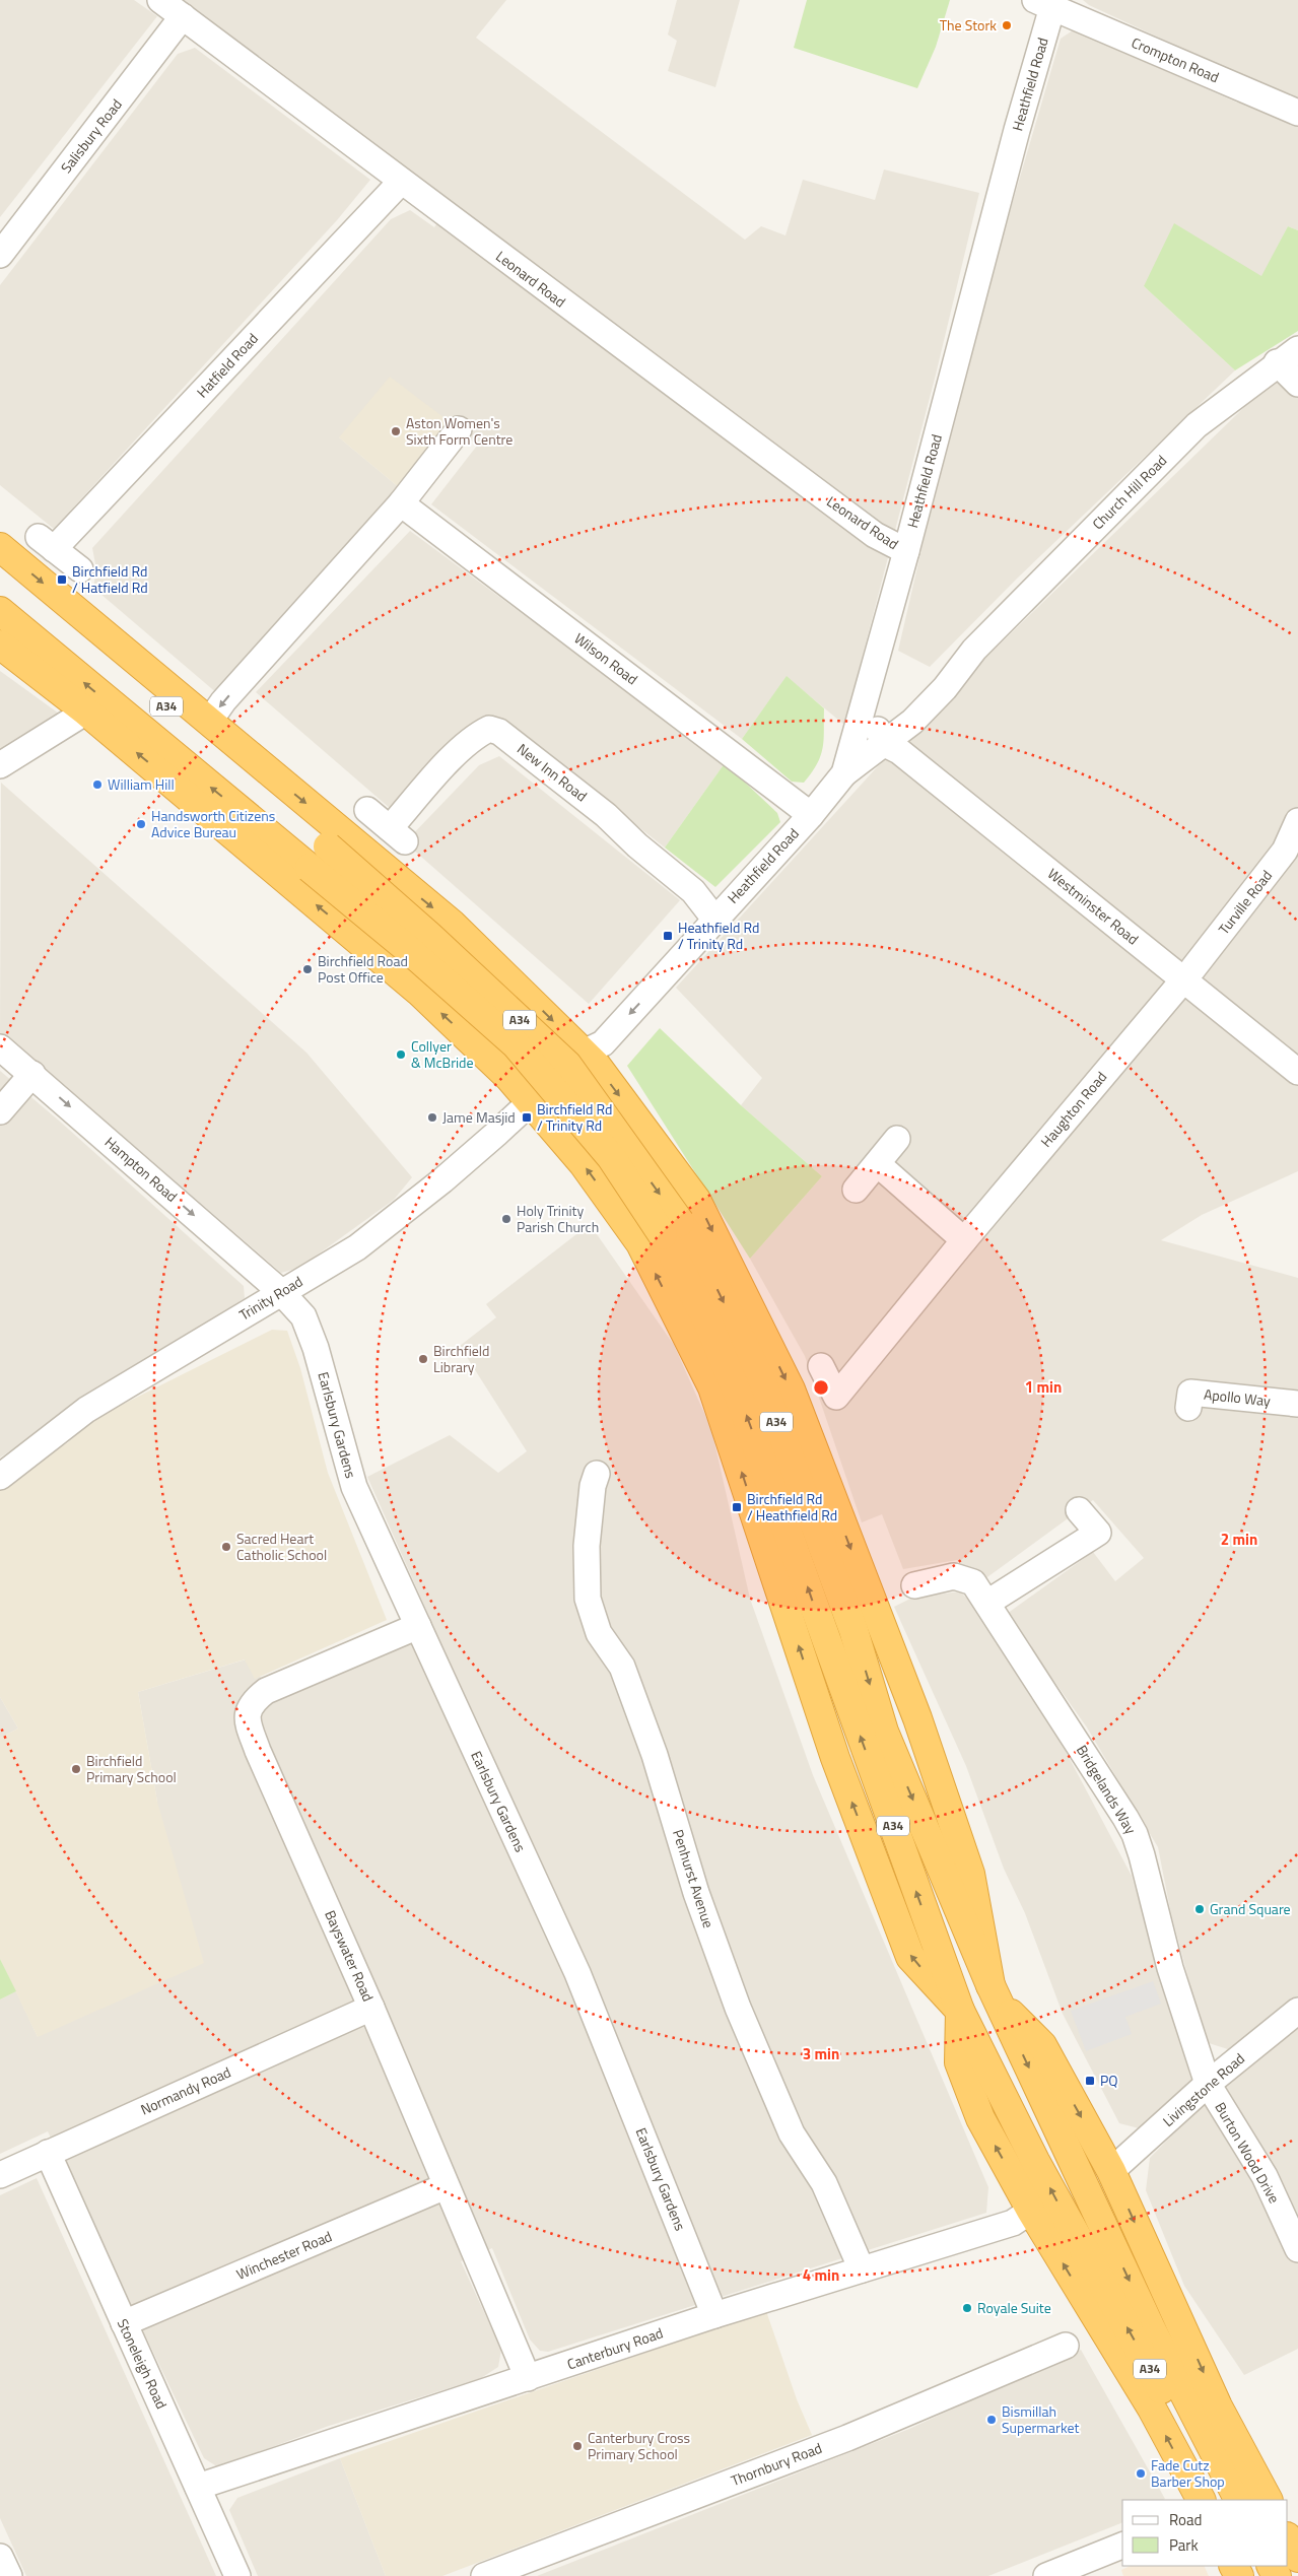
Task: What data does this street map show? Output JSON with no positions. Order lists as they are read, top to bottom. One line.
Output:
{"streets":{"highway":["A34"],"street":["Crompton Road","Heathfield Road","Salisbury Road","Leonard Road","Hatfield Road","Church Hill Road","Wilson Road","New Inn Road","Turville Road","Westminster Road","Haughton Road","Hampton Road","Trinity Road","Apollo Way","Earlsbury Gardens","Bridgelands Way","Penhurst Avenue","Bayswater Road","Livingstone Road","Normandy Road","Burton Wood Drive","Winchester Road","Canterbury Road","Stoneleigh Road","Thornbury Road"]},"crossings":[["Crompton Road","Heathfield Road"],["Heathfield Road","Leonard Road"],["Heathfield Road","Wilson Road"],["Heathfield Road","New Inn Road"],["Heathfield Road","Trinity Road"],["Salisbury Road","Leonard Road"],["Leonard Road","Hatfield Road"],["Church Hill Road","Westminster Road"],["Turville Road","Westminster Road"],["Turville Road","Haughton Road"],["Westminster Road","Haughton Road"],["Hampton Road","Trinity Road"],["Hampton Road","Earlsbury Gardens"],["Trinity Road","Earlsbury Gardens"],["Earlsbury Gardens","Bayswater Road"],["Earlsbury Gardens","Canterbury Road"],["Bridgelands Way","Livingstone Road"],["Bridgelands Way","Burton Wood Drive"],["Penhurst Avenue","Canterbury Road"],["Bayswater Road","Normandy Road"],["Bayswater Road","Winchester Road"],["Bayswater Road","Canterbury Road"],["Livingstone Road","Burton Wood Drive"],["Normandy Road","Stoneleigh Road"],["Winchester Road","Stoneleigh Road"],["Canterbury Road","Stoneleigh Road"]],"one_way":["Hampton Road"],"places":{"other":["The Stork","Aston Women's Sixth Form Centre","William Hill","Handsworth Citizens Advice Bureau","Birchfield Road Post Office","Collyer & McBride","Jame Masjid","Holy Trinity Parish Church","Birchfield Library","Sacred Heart Catholic School","Birchfield Primary School","Grand Square","Royale Suite","Bismillah Supermarket","Canterbury Cross Primary School","Fade Cutz Barber Shop"],"transit":["Birchfield Rd / Hatfield Rd","Heathfield Rd / Trinity Rd","Birchfield Rd / Trinity Rd","Birchfield Rd / Heathfield Rd","PQ"]},"legend":["Road","Park"],"rings":["1 min","2 min","3 min","4 min"]}
